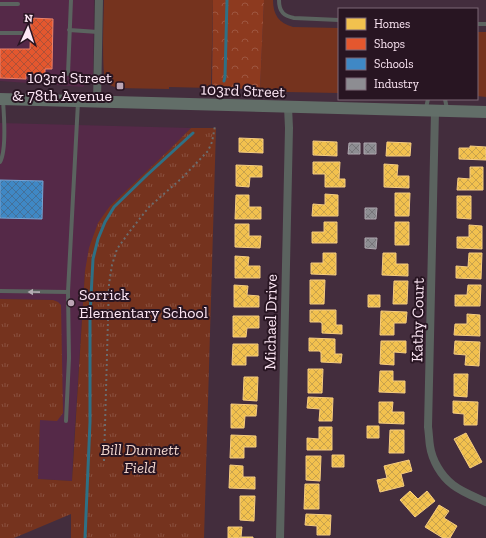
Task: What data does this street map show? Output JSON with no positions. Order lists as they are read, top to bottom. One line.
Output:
{"streets":{"street":["103rd Street","Kathy Court","Michael Drive"]},"crossings":[["103rd Street","Kathy Court"],["103rd Street","Michael Drive"]],"parks":["Bill Dunnett Field"],"places":{"transit":["103rd Street & 78th Avenue"],"other":["Sorrick Elementary School"]},"legend":["Homes","Shops","Schools","Industry"],"north":"top"}
